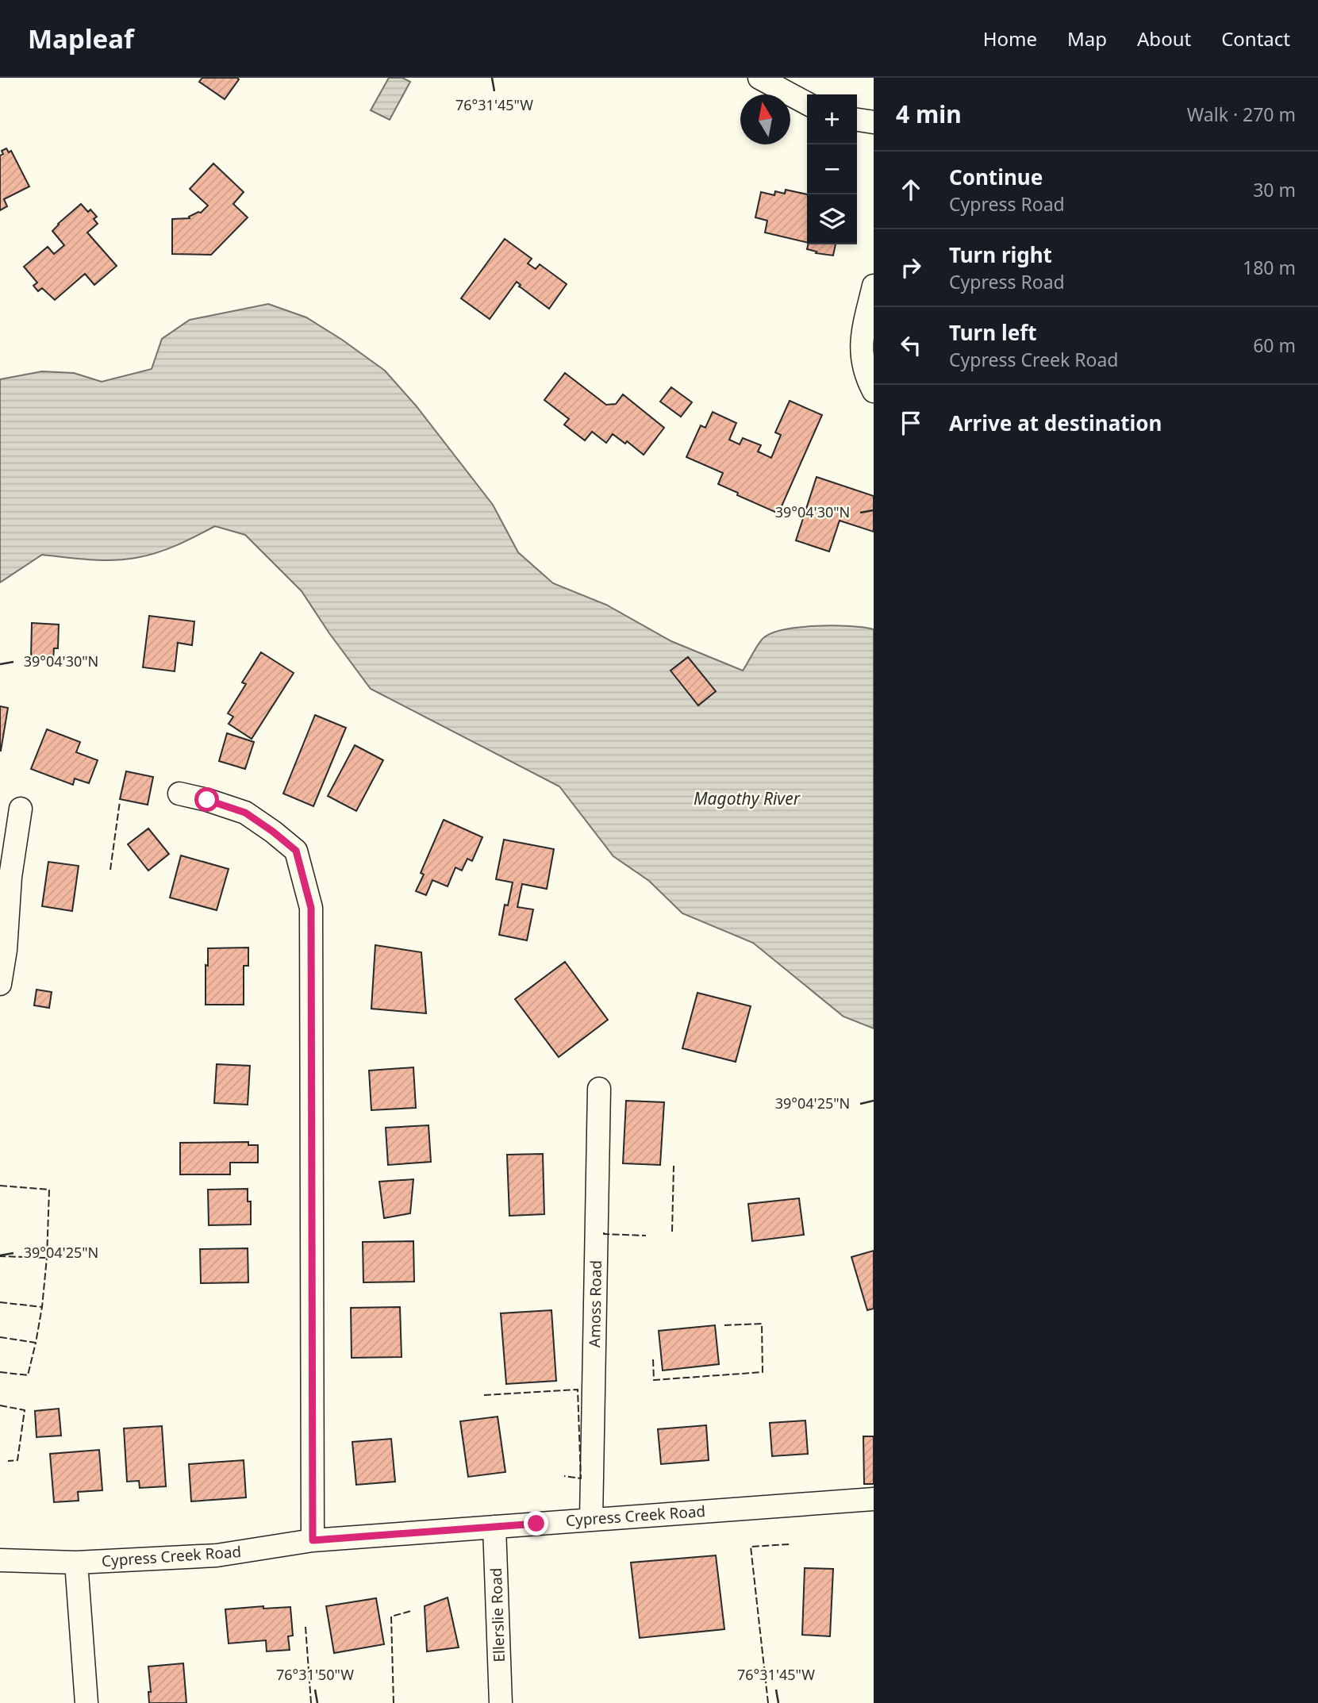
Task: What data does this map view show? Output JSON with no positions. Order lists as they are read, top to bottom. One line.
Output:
{"streets":{"street":["Amoss Road","Cypress Creek Road","Ellerslie Road"]},"crossings":[["Amoss Road","Cypress Creek Road"],["Cypress Creek Road","Ellerslie Road"]],"water":["Magothy River"],"north":"top","page":{"header":"Mapleaf","nav":["Home","Map","About","Contact"],"heading":["4 min","Walk · 270 m"],"map_buttons":["+","−"],"list":[["Continue","Cypress Road","30 m"],["Turn right","Cypress Road","180 m"],["Turn left","Cypress Creek Road","60 m"],"Arrive at destination"]},"coordinates":["76°31'45\"W","39°04'30\"N","39°04'25\"N","76°31'50\"W"]}
